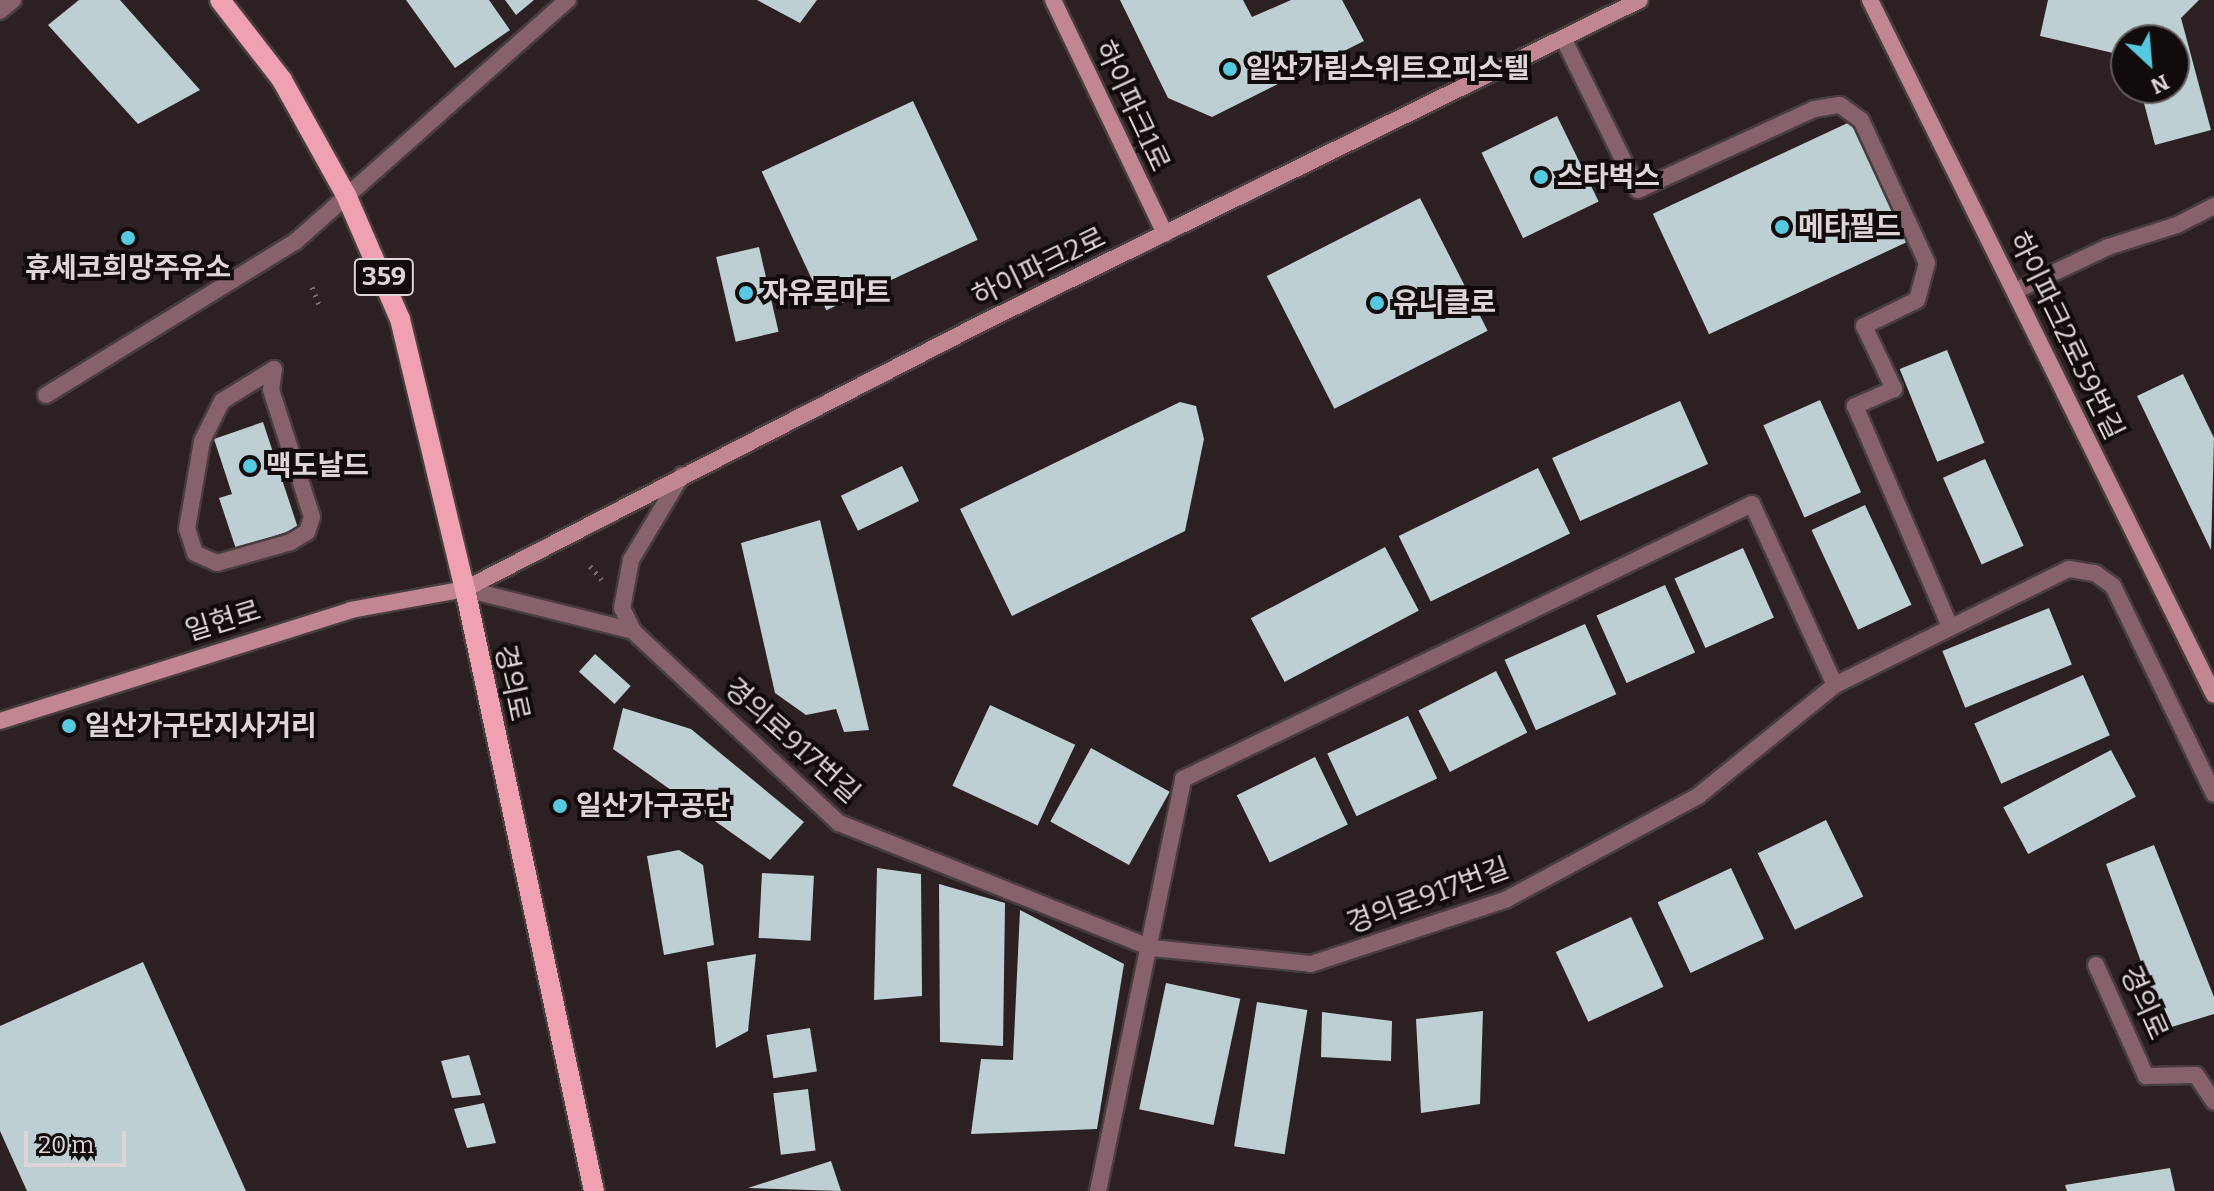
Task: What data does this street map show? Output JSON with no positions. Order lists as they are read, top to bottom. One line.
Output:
{"streets":{"main road":["359","경의로"],"street":["하이파크1로","하이파크2로","하이파크2로59번길","일현로","경의로917번길"]},"crossings":[["하이파크1로","하이파크2로"],["하이파크2로","일현로"],["하이파크2로","경의로"],["일현로","경의로"]],"places":["일산가림스위트오피스텔","스타벅스","메타필드","휴세코희망주유소","자유로마트","유니클로","맥도날드","일산가구단지사거리","일산가구공단"],"scale_bar":"20 m","north":"bottom right"}
